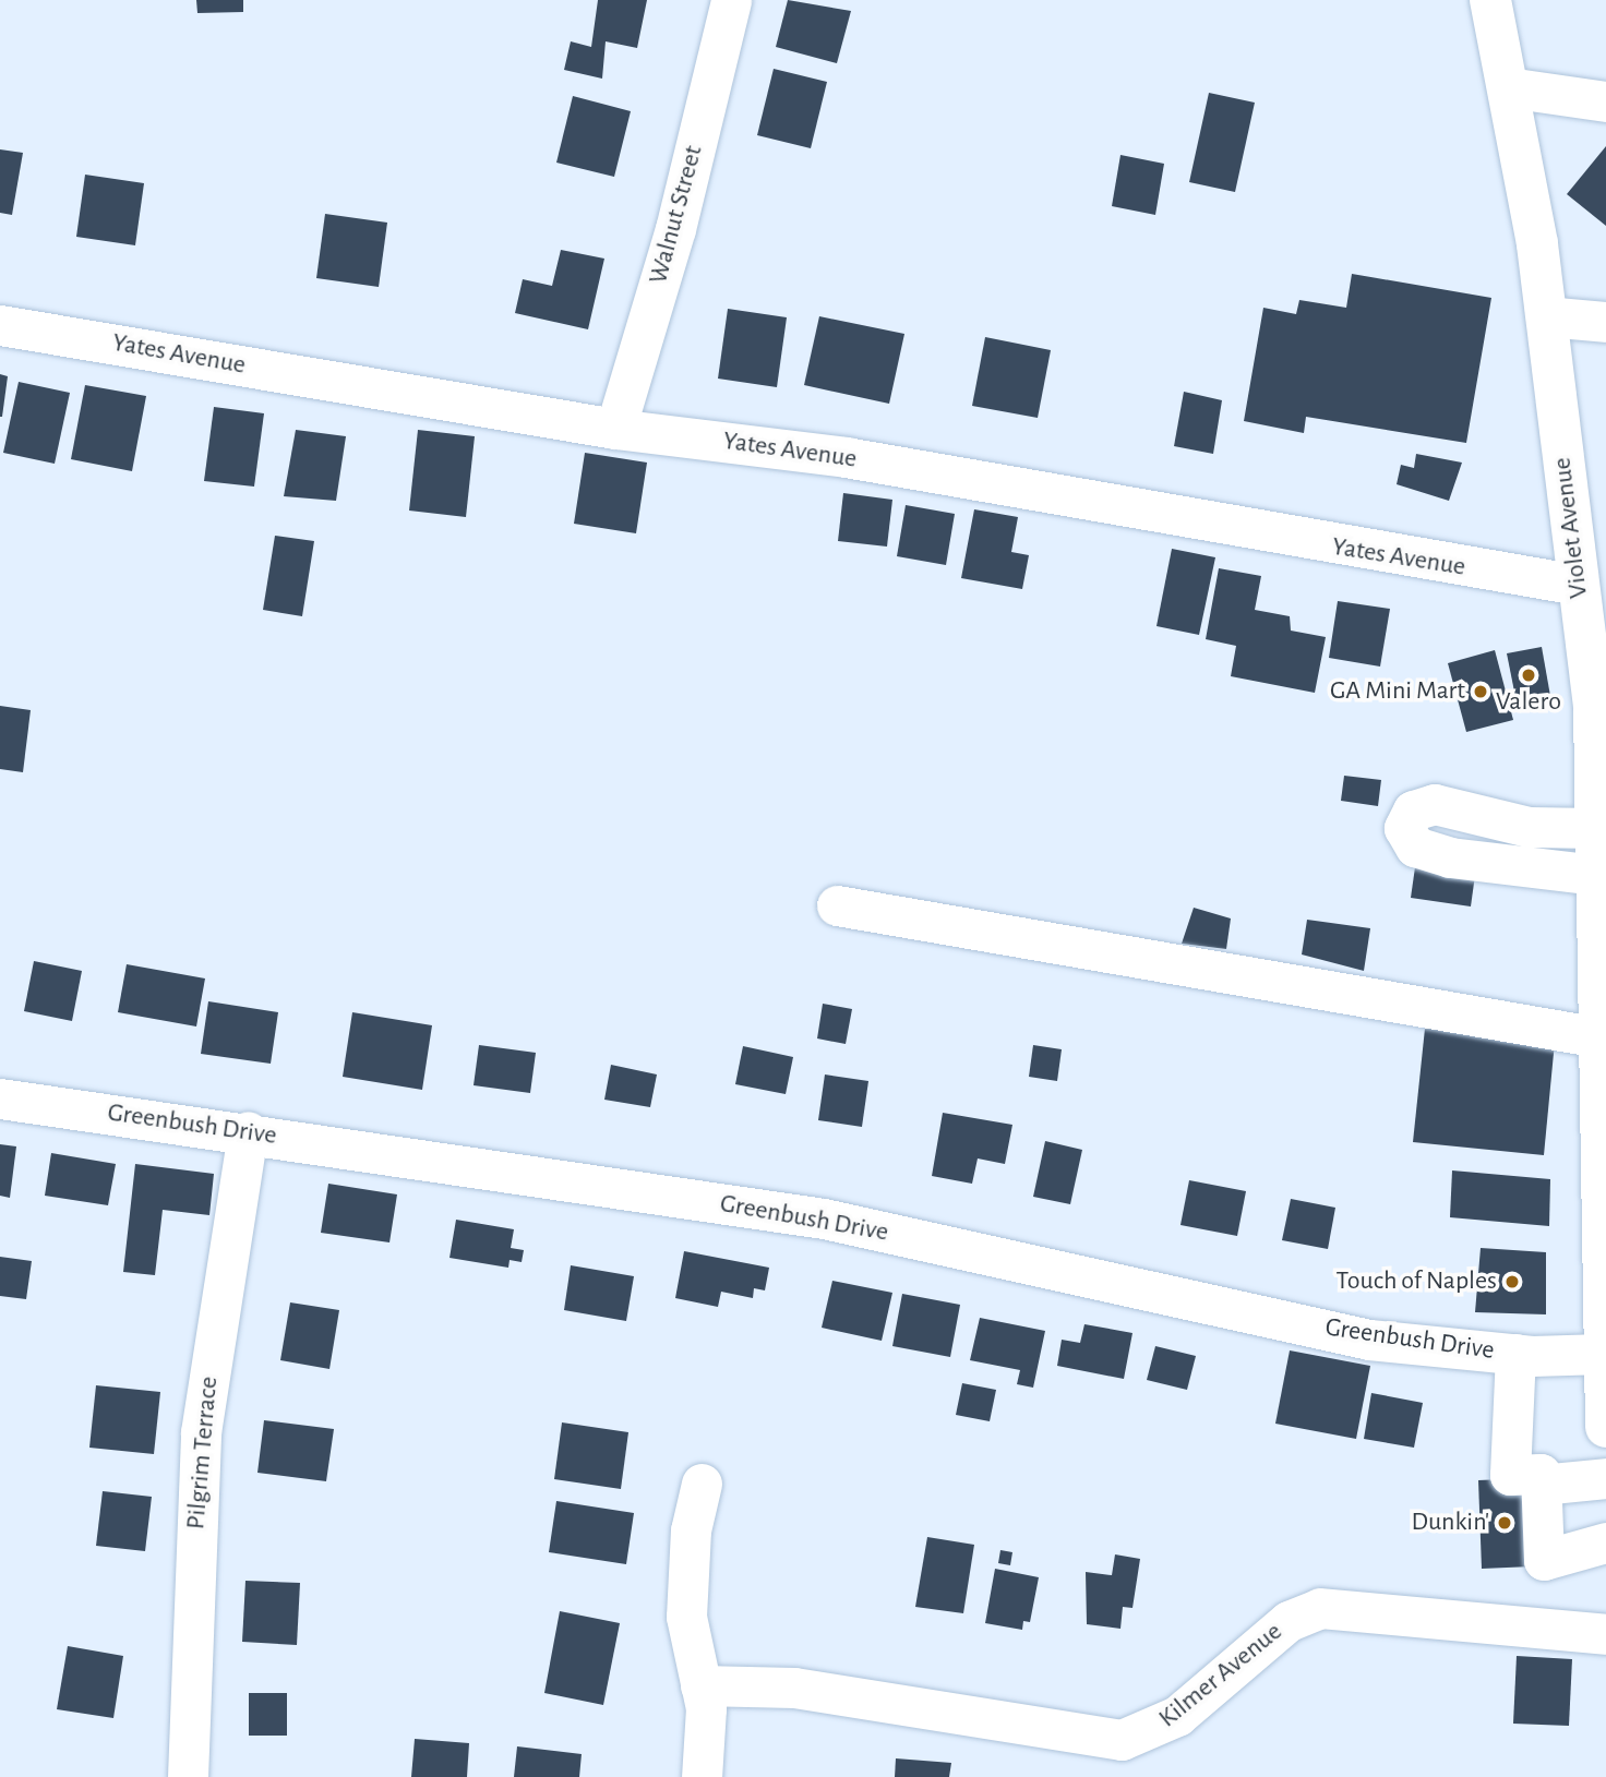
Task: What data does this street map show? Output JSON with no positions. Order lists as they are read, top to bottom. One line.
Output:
{"streets":{"main road":["Violet Avenue"],"street":["Walnut Street","Yates Avenue","Greenbush Drive","Pilgrim Terrace","Kilmer Avenue"]},"crossings":[["Walnut Street","Yates Avenue"],["Yates Avenue","Violet Avenue"],["Violet Avenue","Greenbush Drive"],["Greenbush Drive","Pilgrim Terrace"]],"places":["Valero","GA Mini Mart","Touch of Naples","Dunkin'"]}
